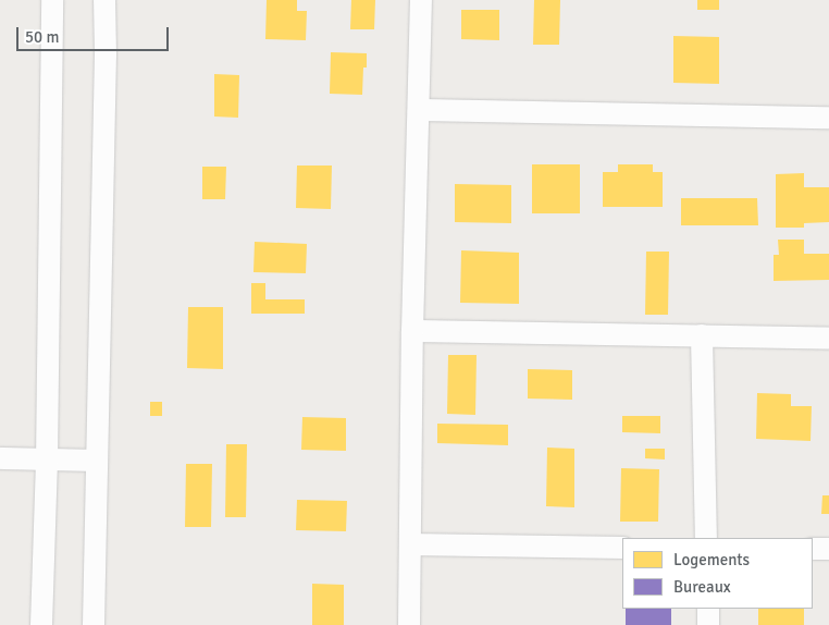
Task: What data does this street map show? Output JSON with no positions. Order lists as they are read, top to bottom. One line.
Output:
{"legend":["Logements","Bureaux"],"scale_bar":"50 m"}
